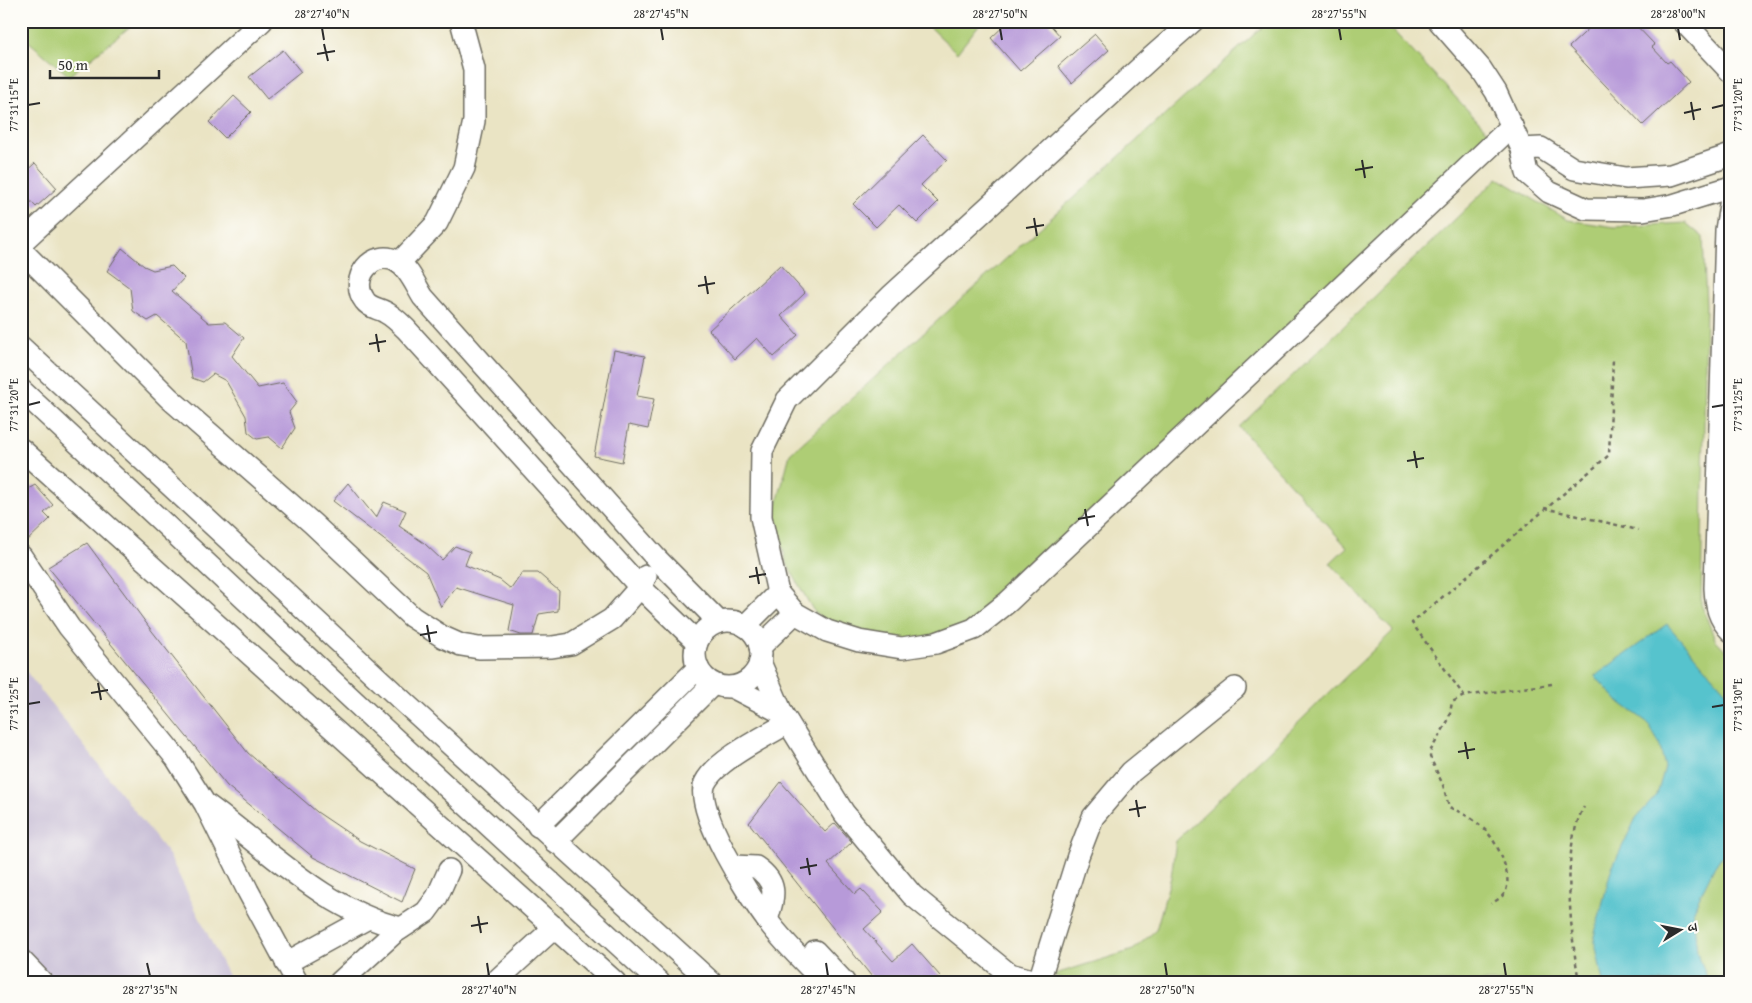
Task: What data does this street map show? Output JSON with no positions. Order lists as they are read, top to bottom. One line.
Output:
{"scale_bar":"50 m","north":"right","coordinates":["28°27'40\"N","28°27'45\"N","28°27'50\"N","28°27'55\"N","28°28'00\"N","77°31'15\"E","77°31'20\"E","77°31'25\"E","77°31'30\"E","28°27'35\"N"]}
